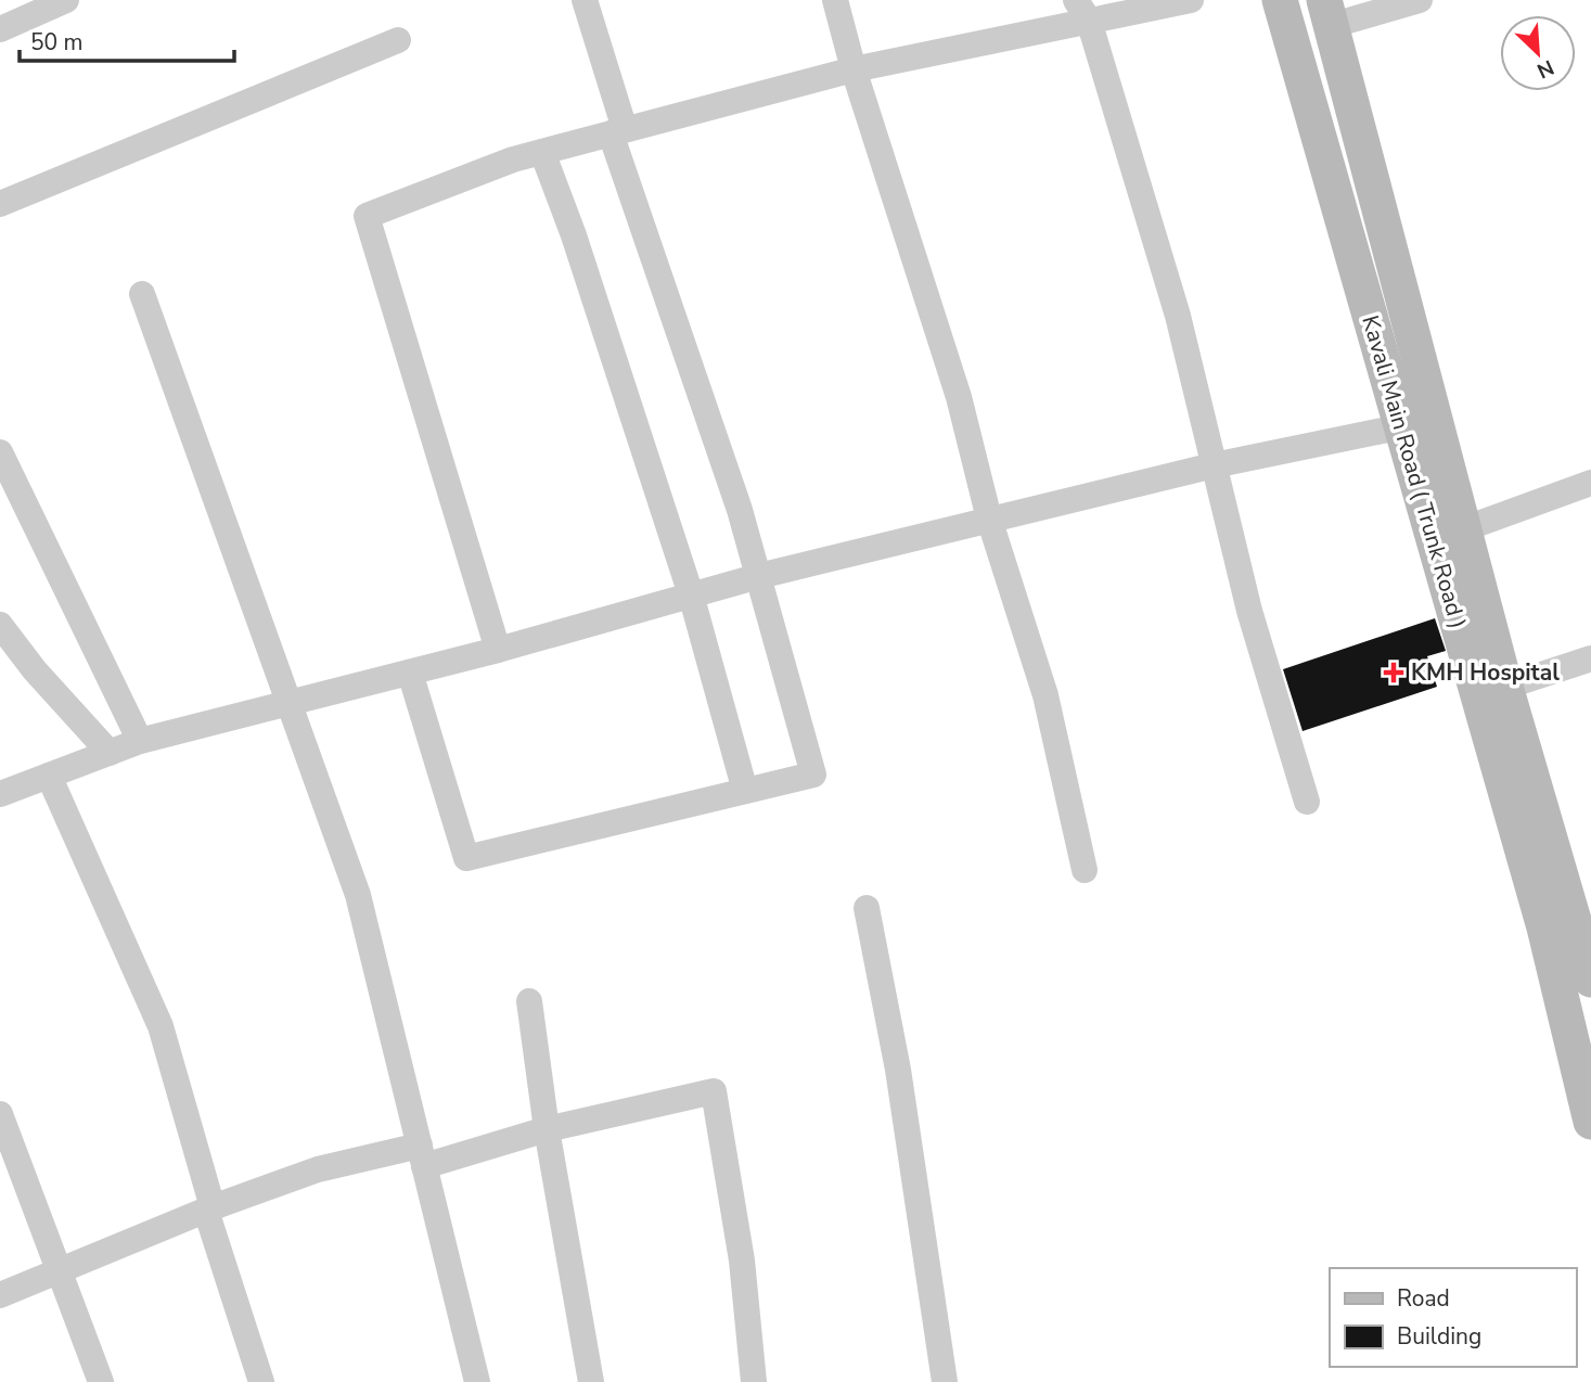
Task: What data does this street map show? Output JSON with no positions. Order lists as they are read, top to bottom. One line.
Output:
{"streets":{"main road":["Kavali Main Road ( Trunk Road )"]},"places":{"health":["KMH Hospital"]},"legend":["Road","Building"],"scale_bar":"50 m","north":"bottom right"}
